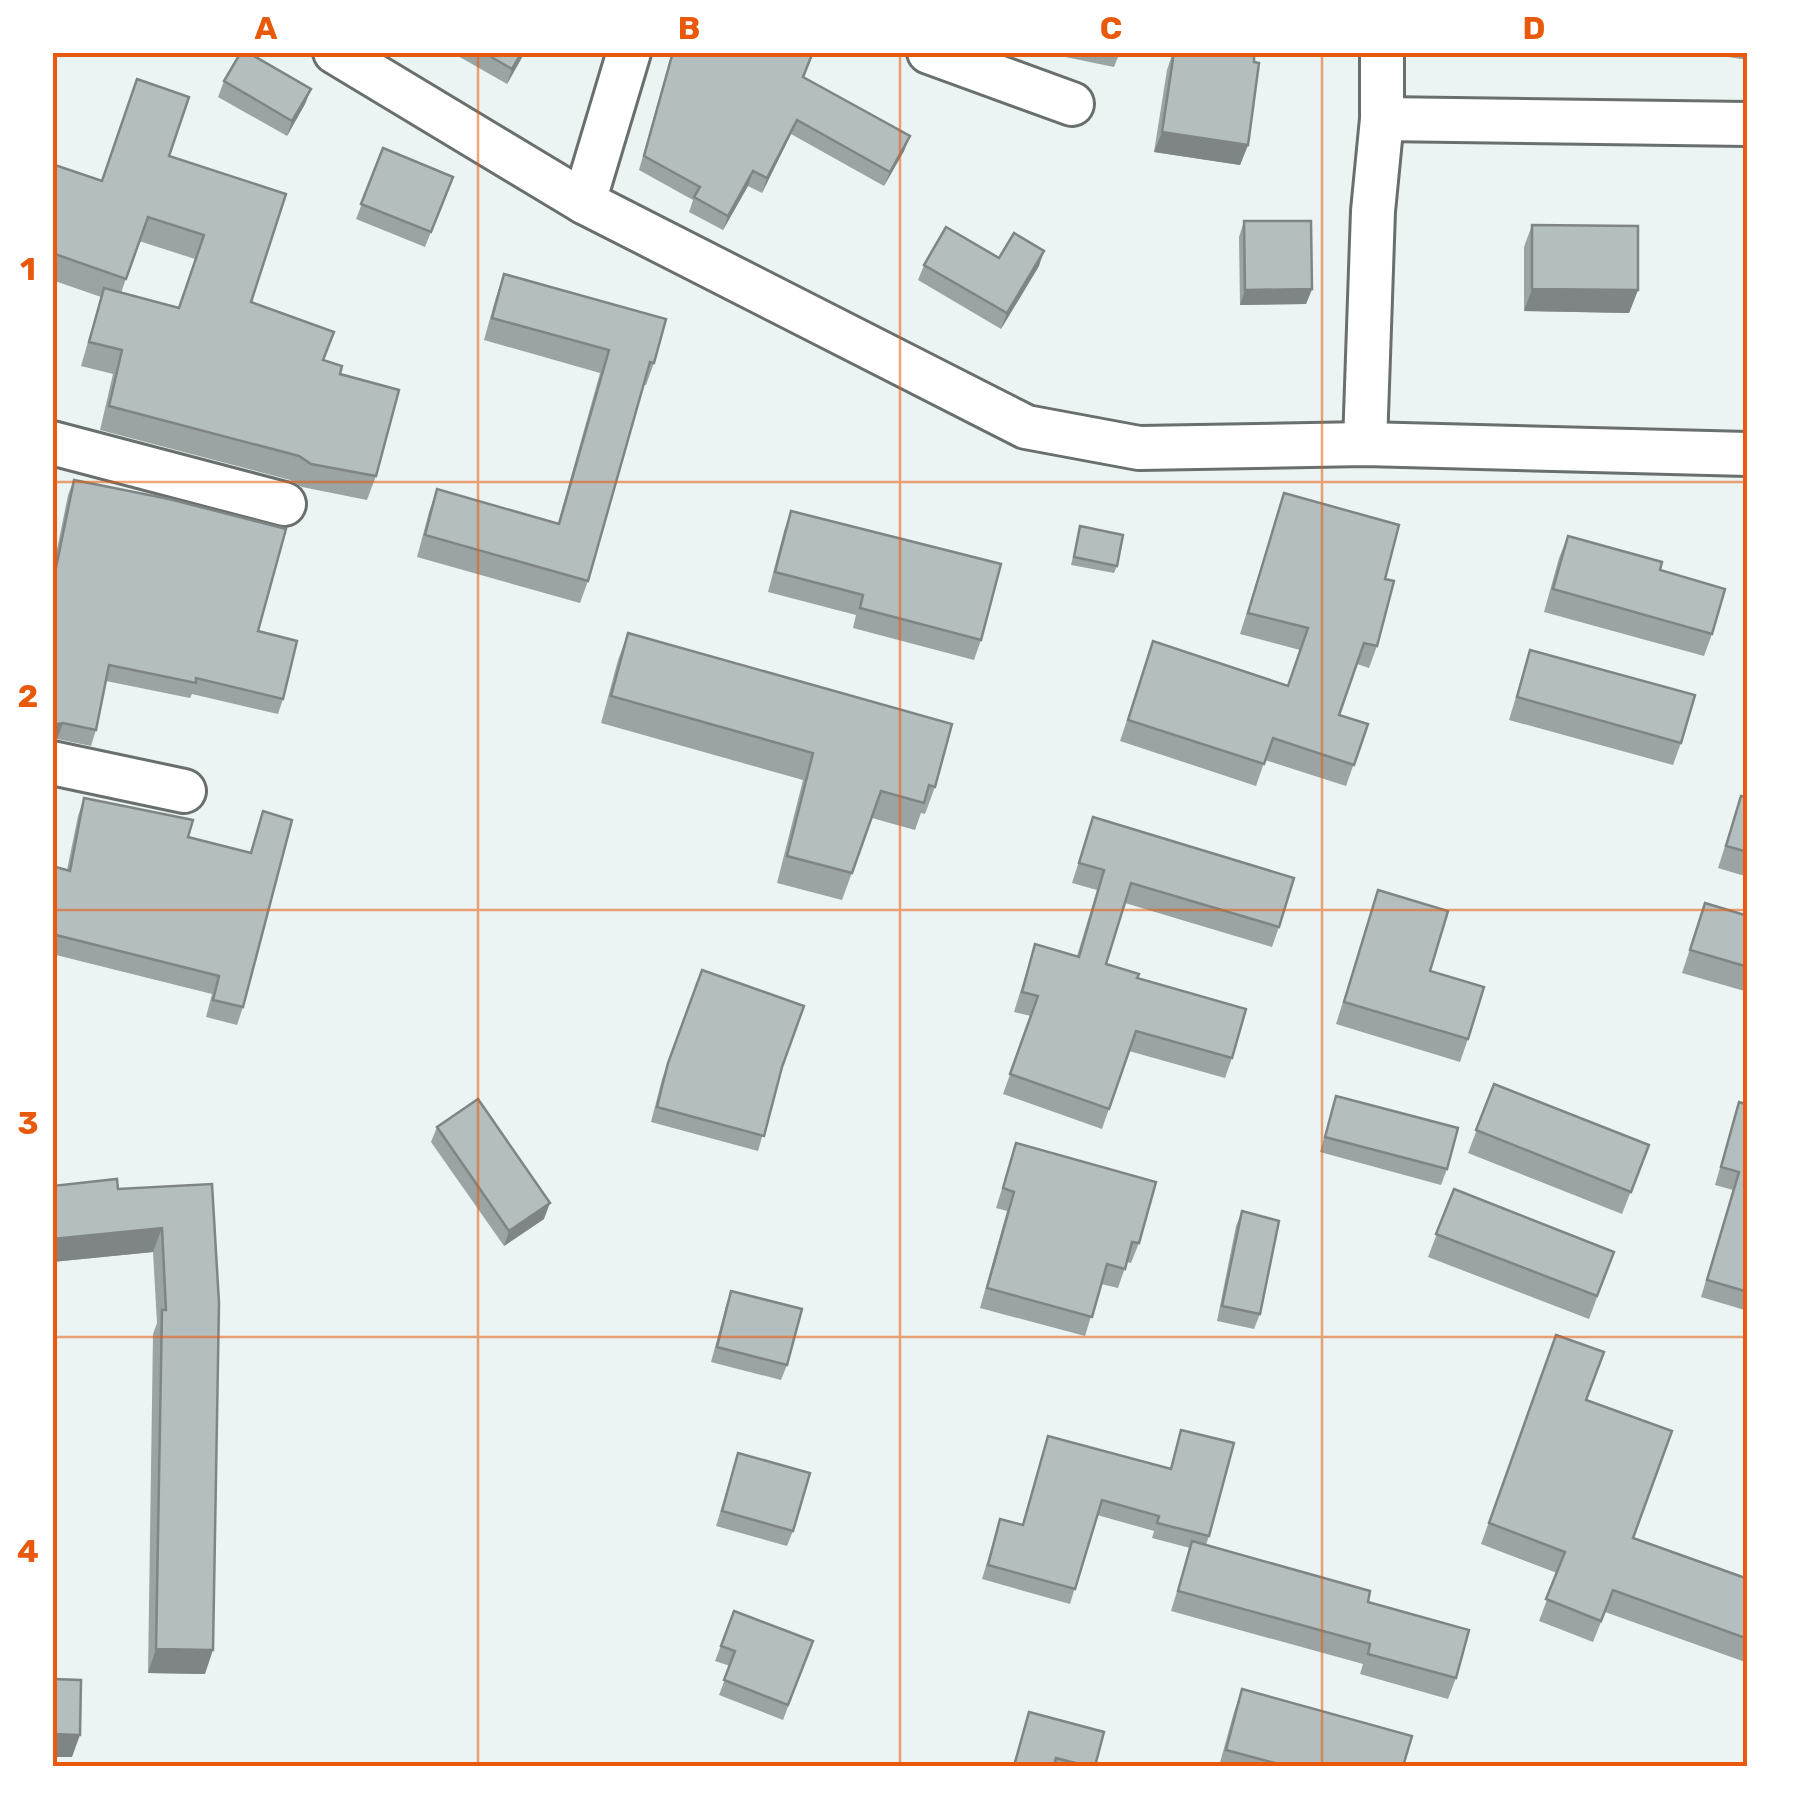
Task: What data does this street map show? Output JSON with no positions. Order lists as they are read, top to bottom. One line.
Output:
{"grid":{"columns":["A","B","C","D"],"rows":["1","2","3","4"]}}
